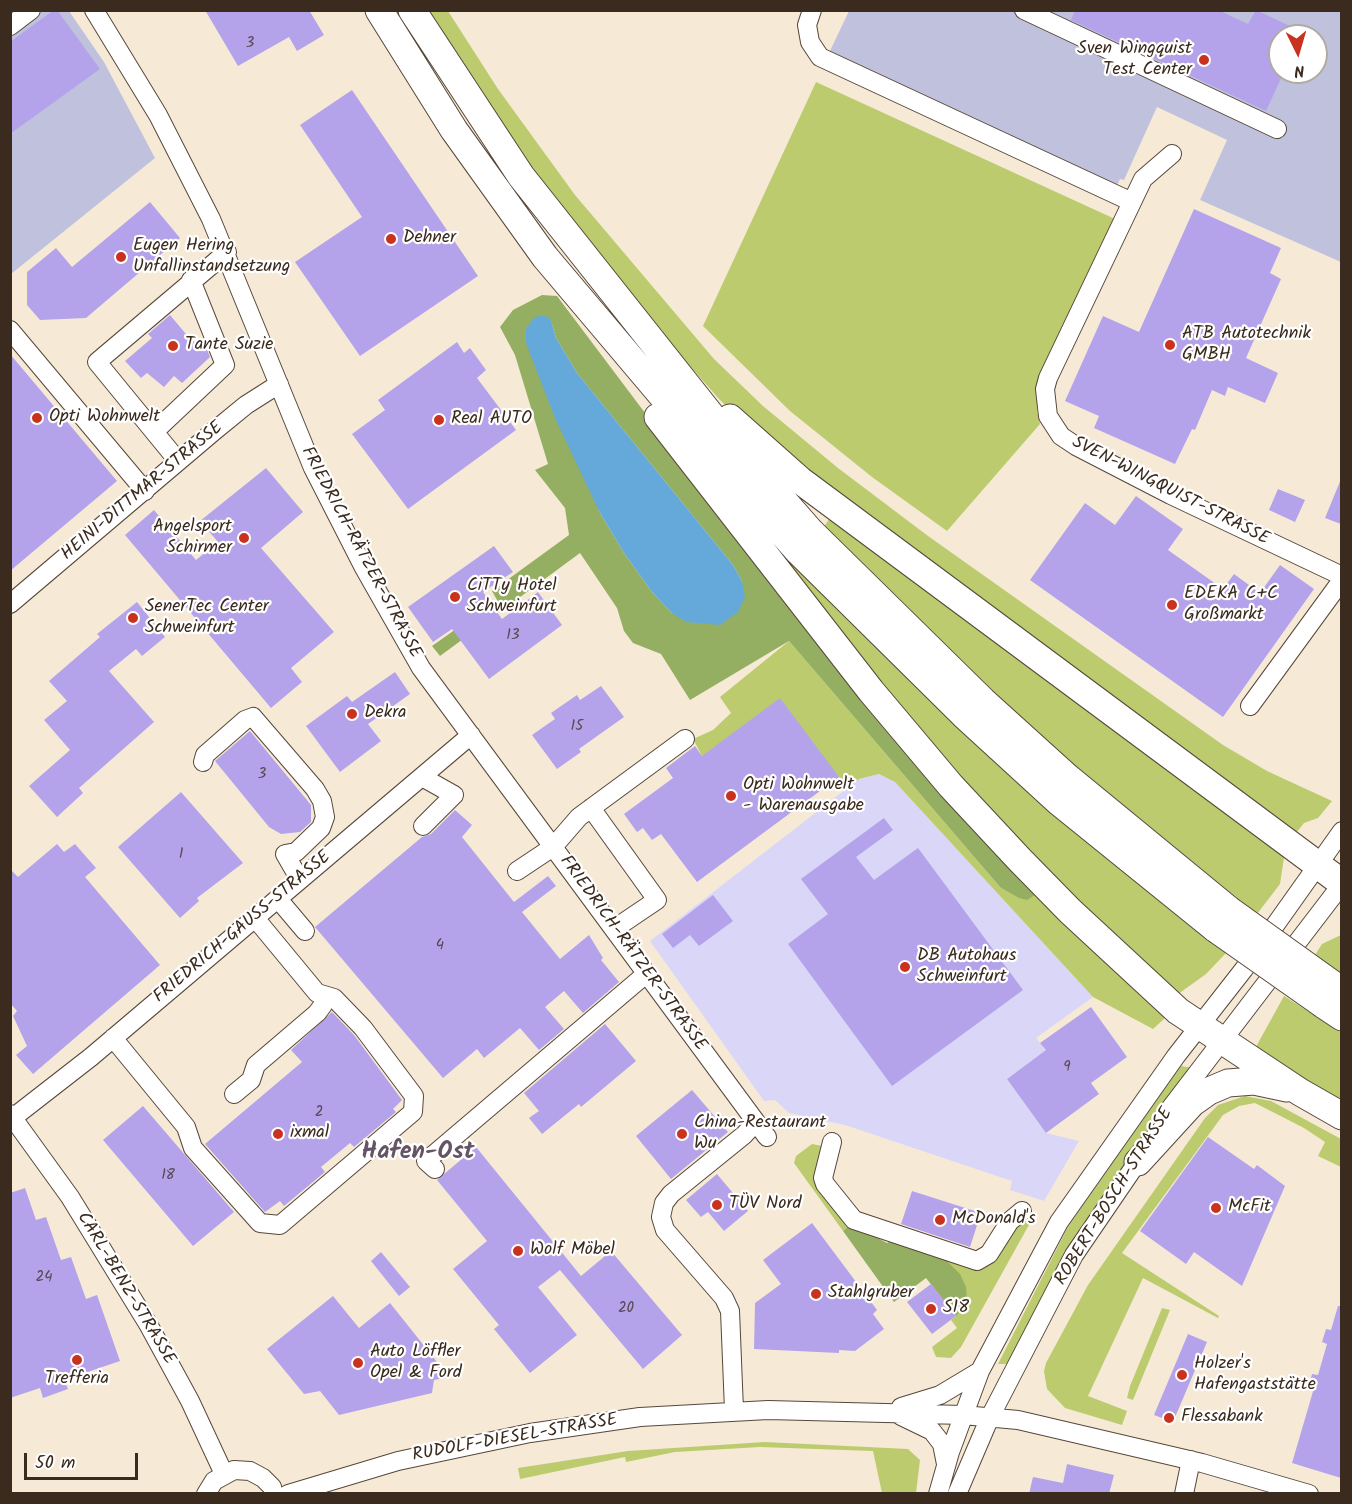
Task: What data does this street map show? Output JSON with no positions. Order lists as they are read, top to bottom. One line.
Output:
{"streets":{"street":["HEINI-DITTMAR-STRASSE","SVEN-WINGQUIST-STRASSE","FRIEDRICH-RÄTZER-STRASSE","FRIEDRICH-GAUSS-STRASSE","ROBERT-BOSCH-STRASSE","CARL-BENZ-STRASSE","RUDOLF-DIESEL-STRASSE"]},"crossings":[["HEINI-DITTMAR-STRASSE","FRIEDRICH-RÄTZER-STRASSE"],["FRIEDRICH-RÄTZER-STRASSE","FRIEDRICH-GAUSS-STRASSE"],["FRIEDRICH-GAUSS-STRASSE","CARL-BENZ-STRASSE"],["ROBERT-BOSCH-STRASSE","RUDOLF-DIESEL-STRASSE"]],"districts":["Hafen-Ost"],"places":["Sven Wingquist Test Center","Dehner","Eugen Hering Unfallinstandsetzung","ATB Autotechnik GMBH","Tante Suzie","Opti Wohnwelt","Real AUTO","Angelsport Schirmer","CiTTy Hotel Schweinfurt","EDEKA C+C Großmarkt","SenerTec Center Schweinfurt","Dekra","Opti Wohnwelt - Warenausgabe","DB Autohaus Schweinfurt","ixmal","China-Restaurant Wu","TÜV Nord","McFit","McDonald's","Wolf Möbel","Stahlgruber","S18","Trefferia","Auto Löffler Opel & Ford","Holzer's Hafengaststätte","Flessabank"],"house_numbers":["3","13","15","3","1","4","9","2","18","24","20"],"scale_bar":"50 m","north":"bottom"}
